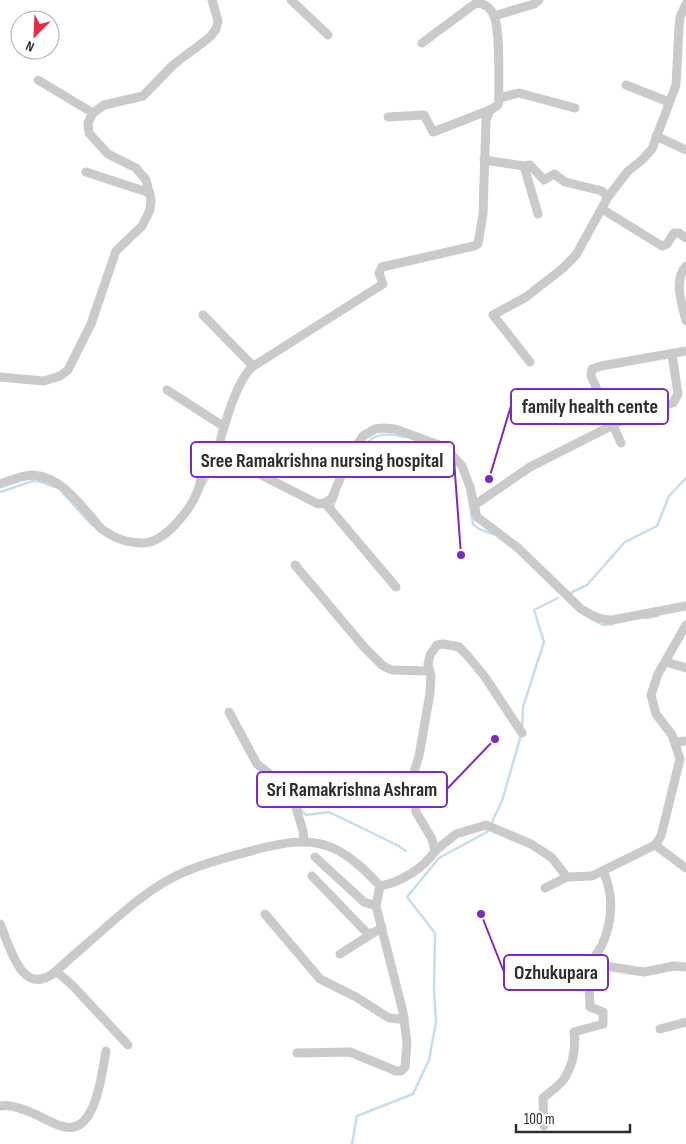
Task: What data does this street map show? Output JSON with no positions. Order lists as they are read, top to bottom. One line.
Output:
{"places":["family health cente","Sree Ramakrishna nursing hospital","Sri Ramakrishna Ashram","Ozhukupara"],"scale_bar":"100 m","north":"bottom left"}
